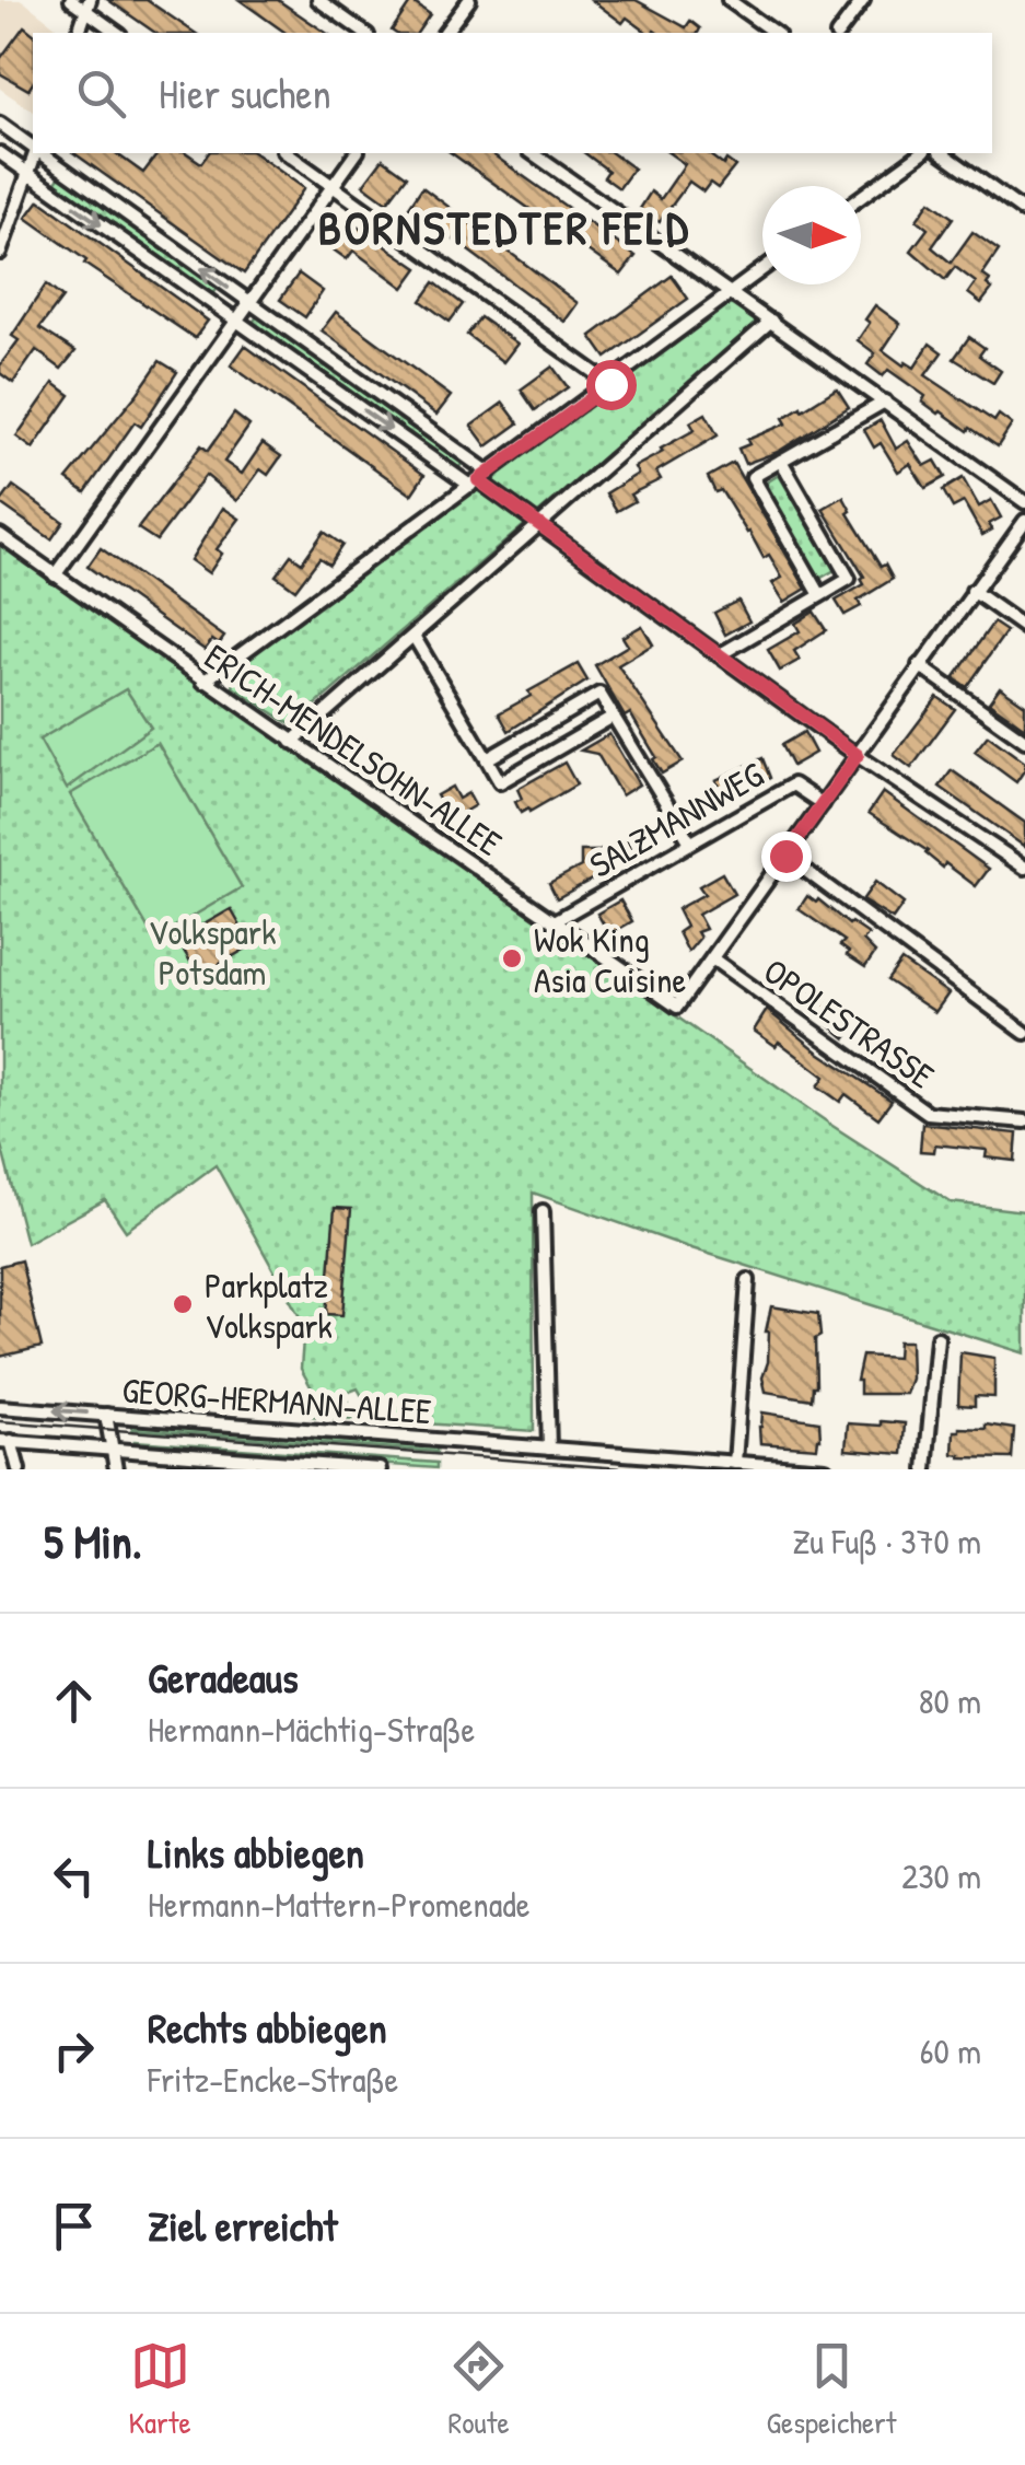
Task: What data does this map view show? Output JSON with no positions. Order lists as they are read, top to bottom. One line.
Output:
{"streets":{"street":["ERICH-MENDELSOHN-ALLEE","SALZMANNWEG","OPOLESTRASSE","GEORG-HERMANN-ALLEE"]},"crossings":[["ERICH-MENDELSOHN-ALLEE","SALZMANNWEG"],["ERICH-MENDELSOHN-ALLEE","OPOLESTRASSE"]],"districts":["BORNSTEDTER FELD"],"parks":["Volkspark Potsdam"],"places":["Wok King Asia Cuisine","Parkplatz Volkspark"],"north":"right","page":{"search":"Hier suchen","heading":["5 Min.","Zu Fuß · 370 m"],"list":[["Geradeaus","Hermann-Mächtig-Straße","80 m"],["Links abbiegen","Hermann-Mattern-Promenade","230 m"],["Rechts abbiegen","Fritz-Encke-Straße","60 m"],"Ziel erreicht"],"nav":["Karte","Route","Gespeichert"]}}
